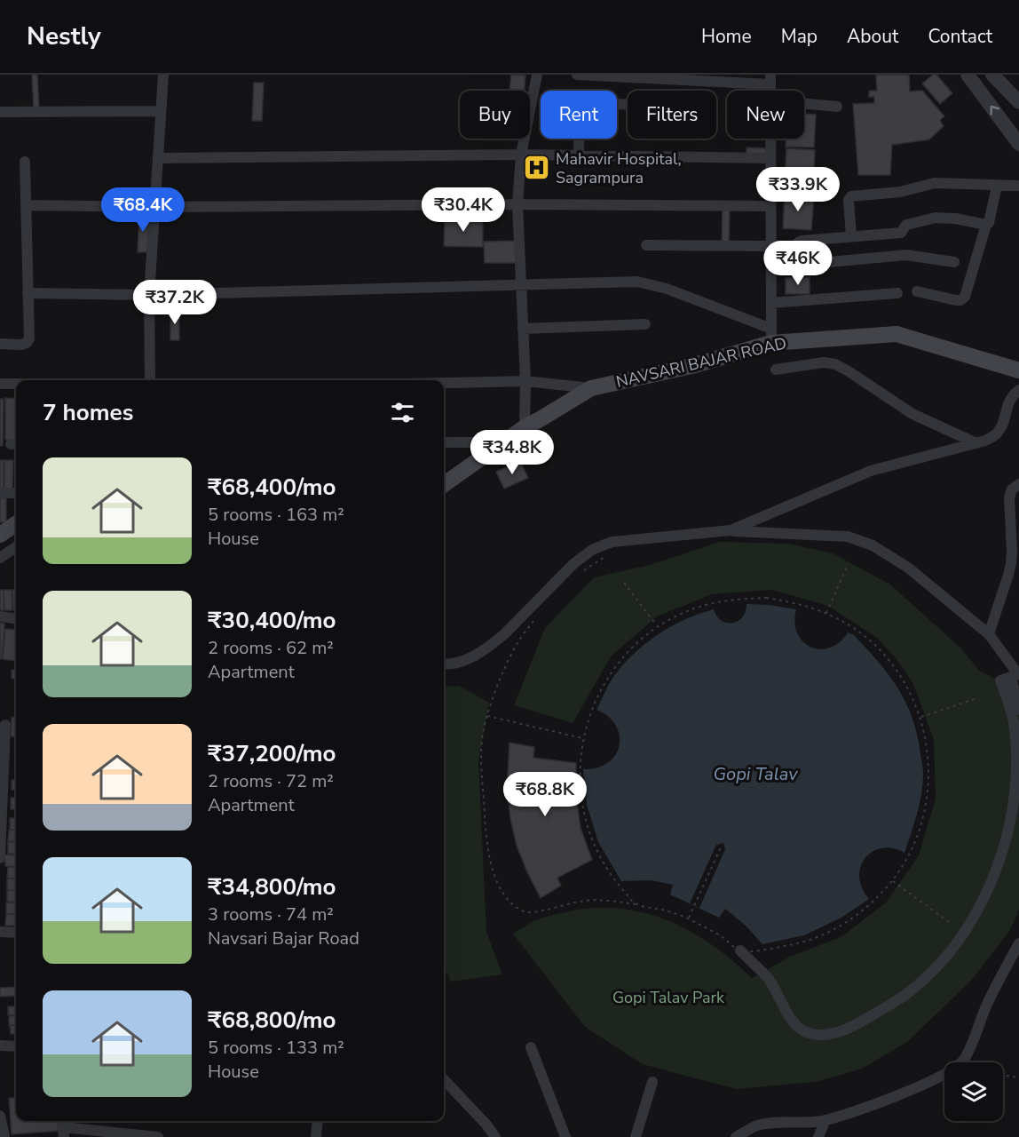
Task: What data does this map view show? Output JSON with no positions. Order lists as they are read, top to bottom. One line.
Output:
{"streets":{"main road":["NAVSARI BAJAR ROAD"]},"water":["Gopi Talav"],"parks":["Gopi Talav Park"],"places":{"hospital":["Mahavir Hospital, Sagrampura"]},"page":{"header":"Nestly","nav":["Home","Map","About","Contact"],"chip":["Buy","Rent","Filters","New"],"price":["₹33.9K","₹68.4K","₹30.4K","₹46K","₹37.2K","₹34.8K","₹68.8K"],"heading":"7 homes","list":[{"name":"₹68,400/mo","note":"5 rooms · 163 m² · House"},{"name":"₹30,400/mo","note":"2 rooms · 62 m² · Apartment"},{"name":"₹37,200/mo","note":"2 rooms · 72 m² · Apartment"},{"name":"₹34,800/mo","note":"3 rooms · 74 m² · Navsari Bajar Road"},{"name":"₹68,800/mo","note":"5 rooms · 133 m² · House"}]}}
